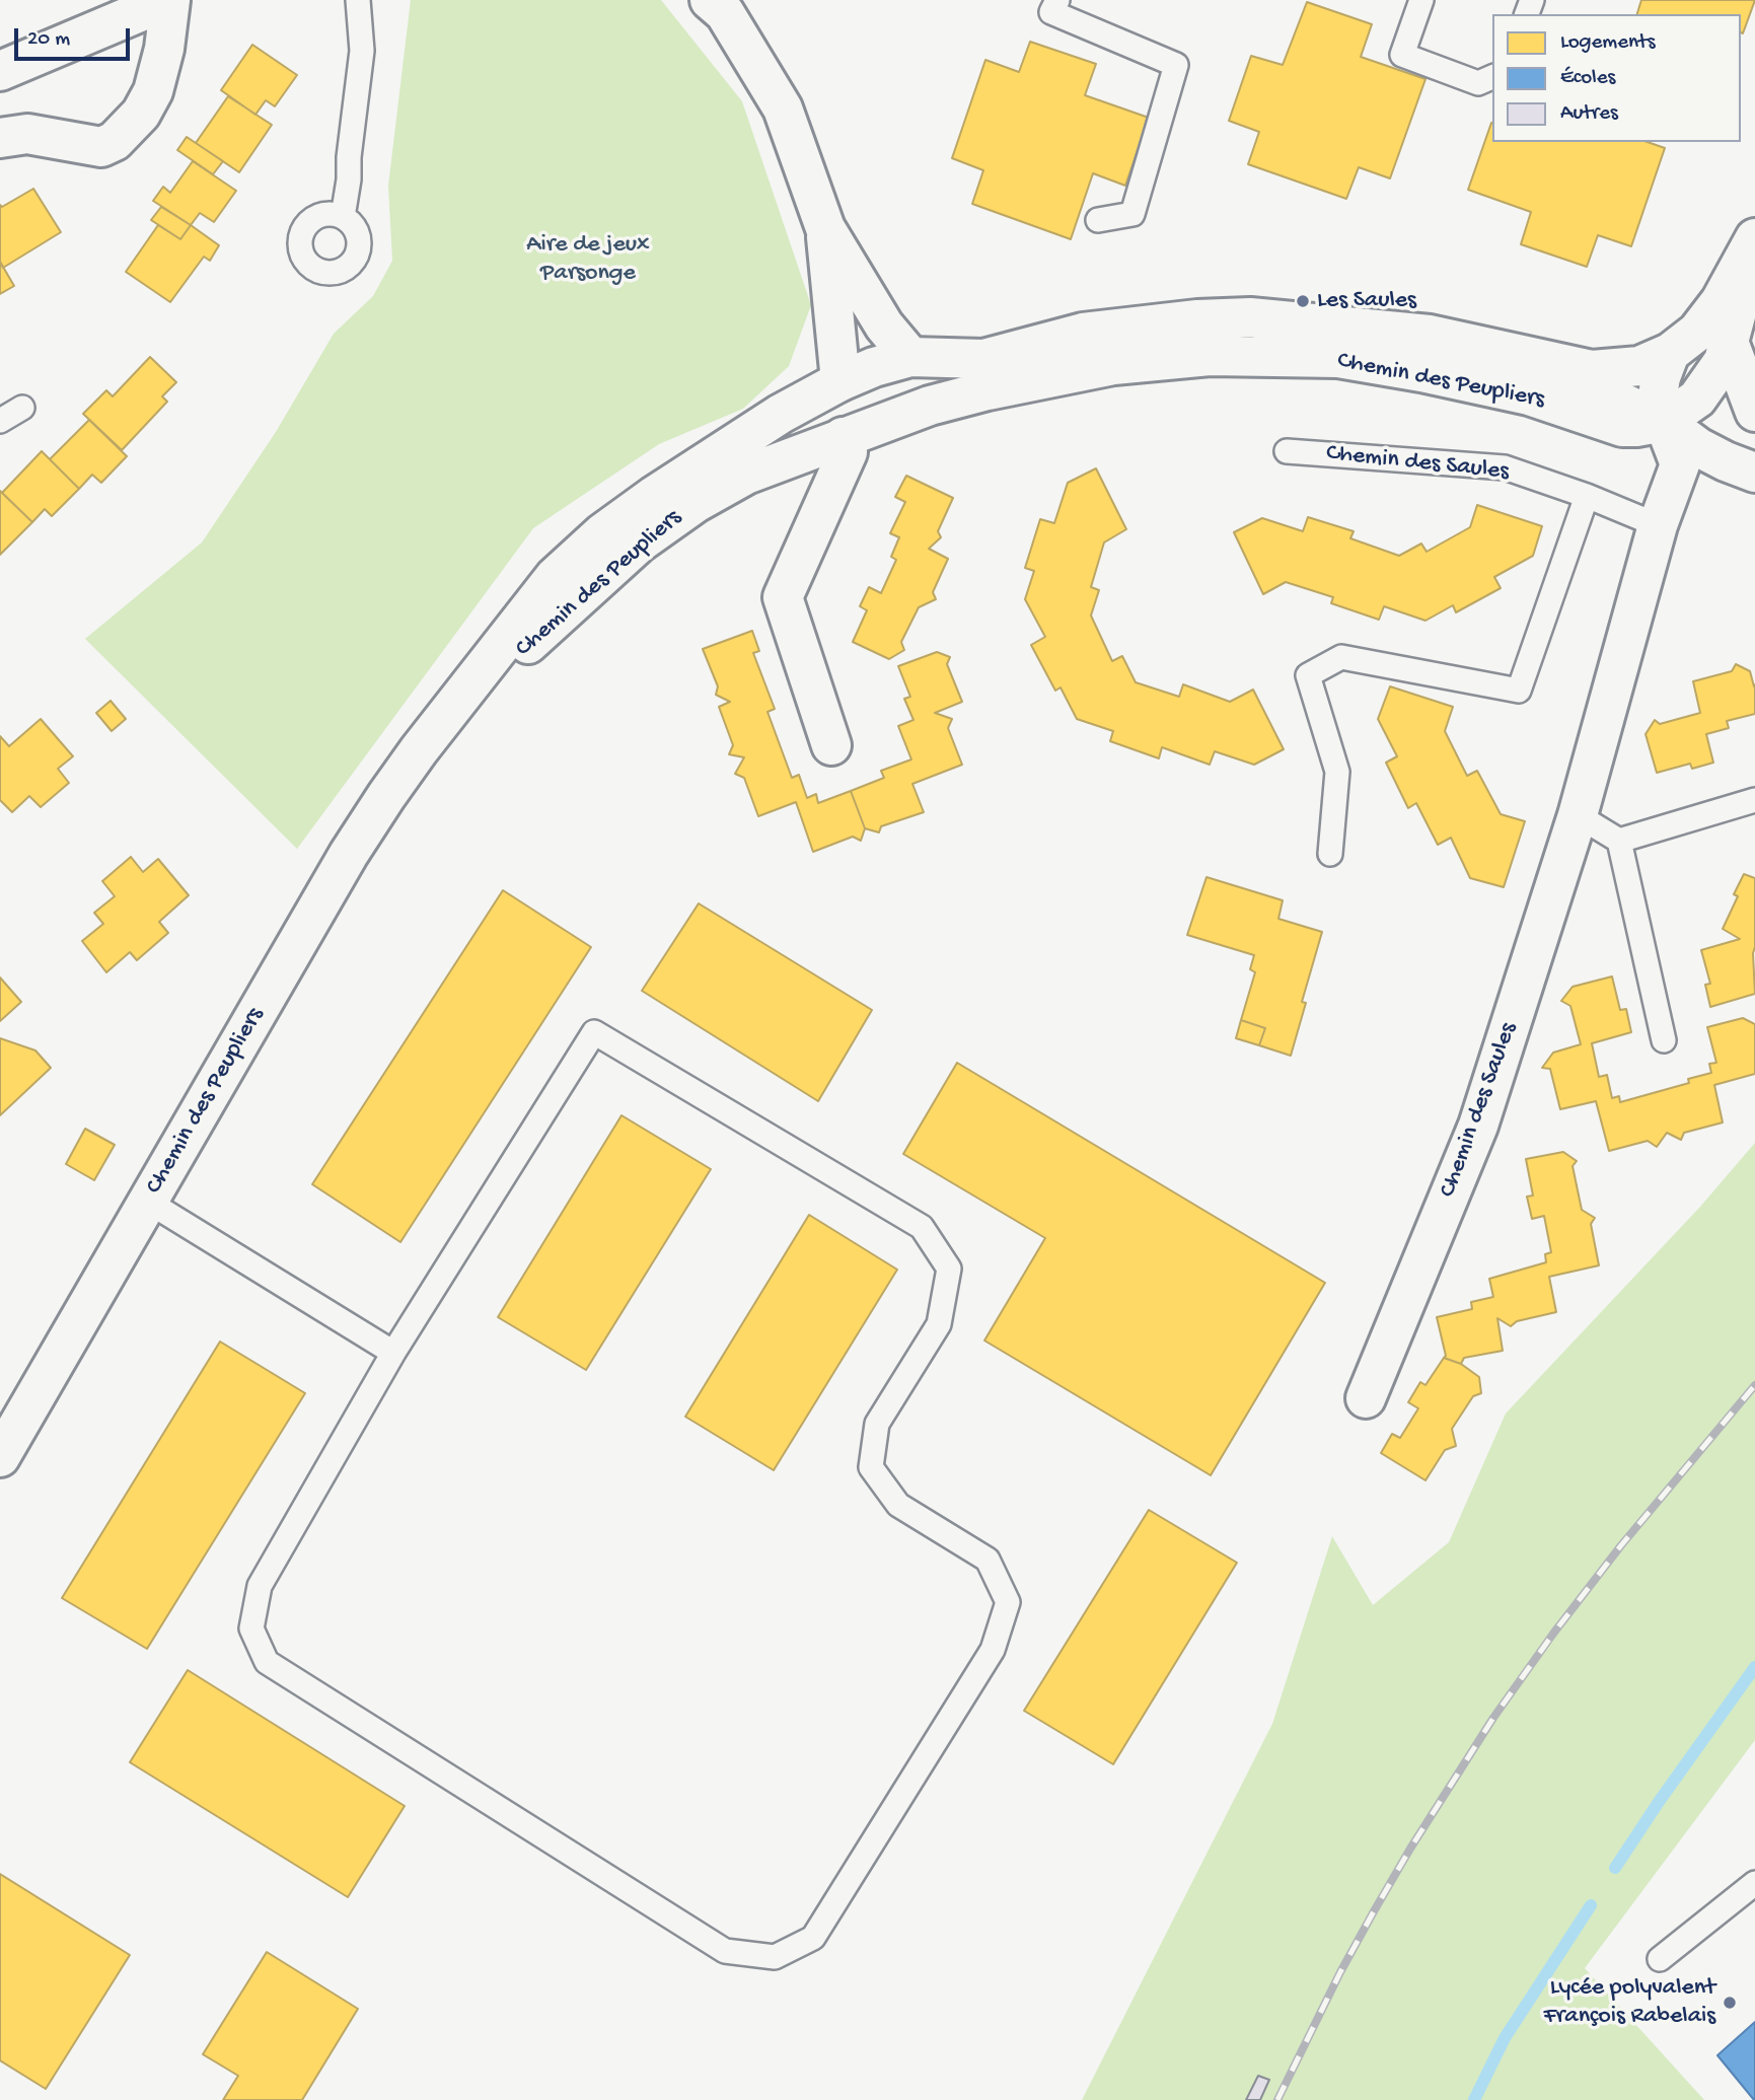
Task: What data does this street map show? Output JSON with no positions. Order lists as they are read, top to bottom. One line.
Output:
{"streets":{"street":["Chemin des Peupliers","Chemin des Saules"]},"crossings":[["Chemin des Peupliers","Chemin des Saules"]],"parks":["Aire de jeux Parsonge"],"places":["Les Saules","Lycée polyvalent François Rabelais"],"legend":["Logements","Écoles","Autres"],"scale_bar":"20 m"}
